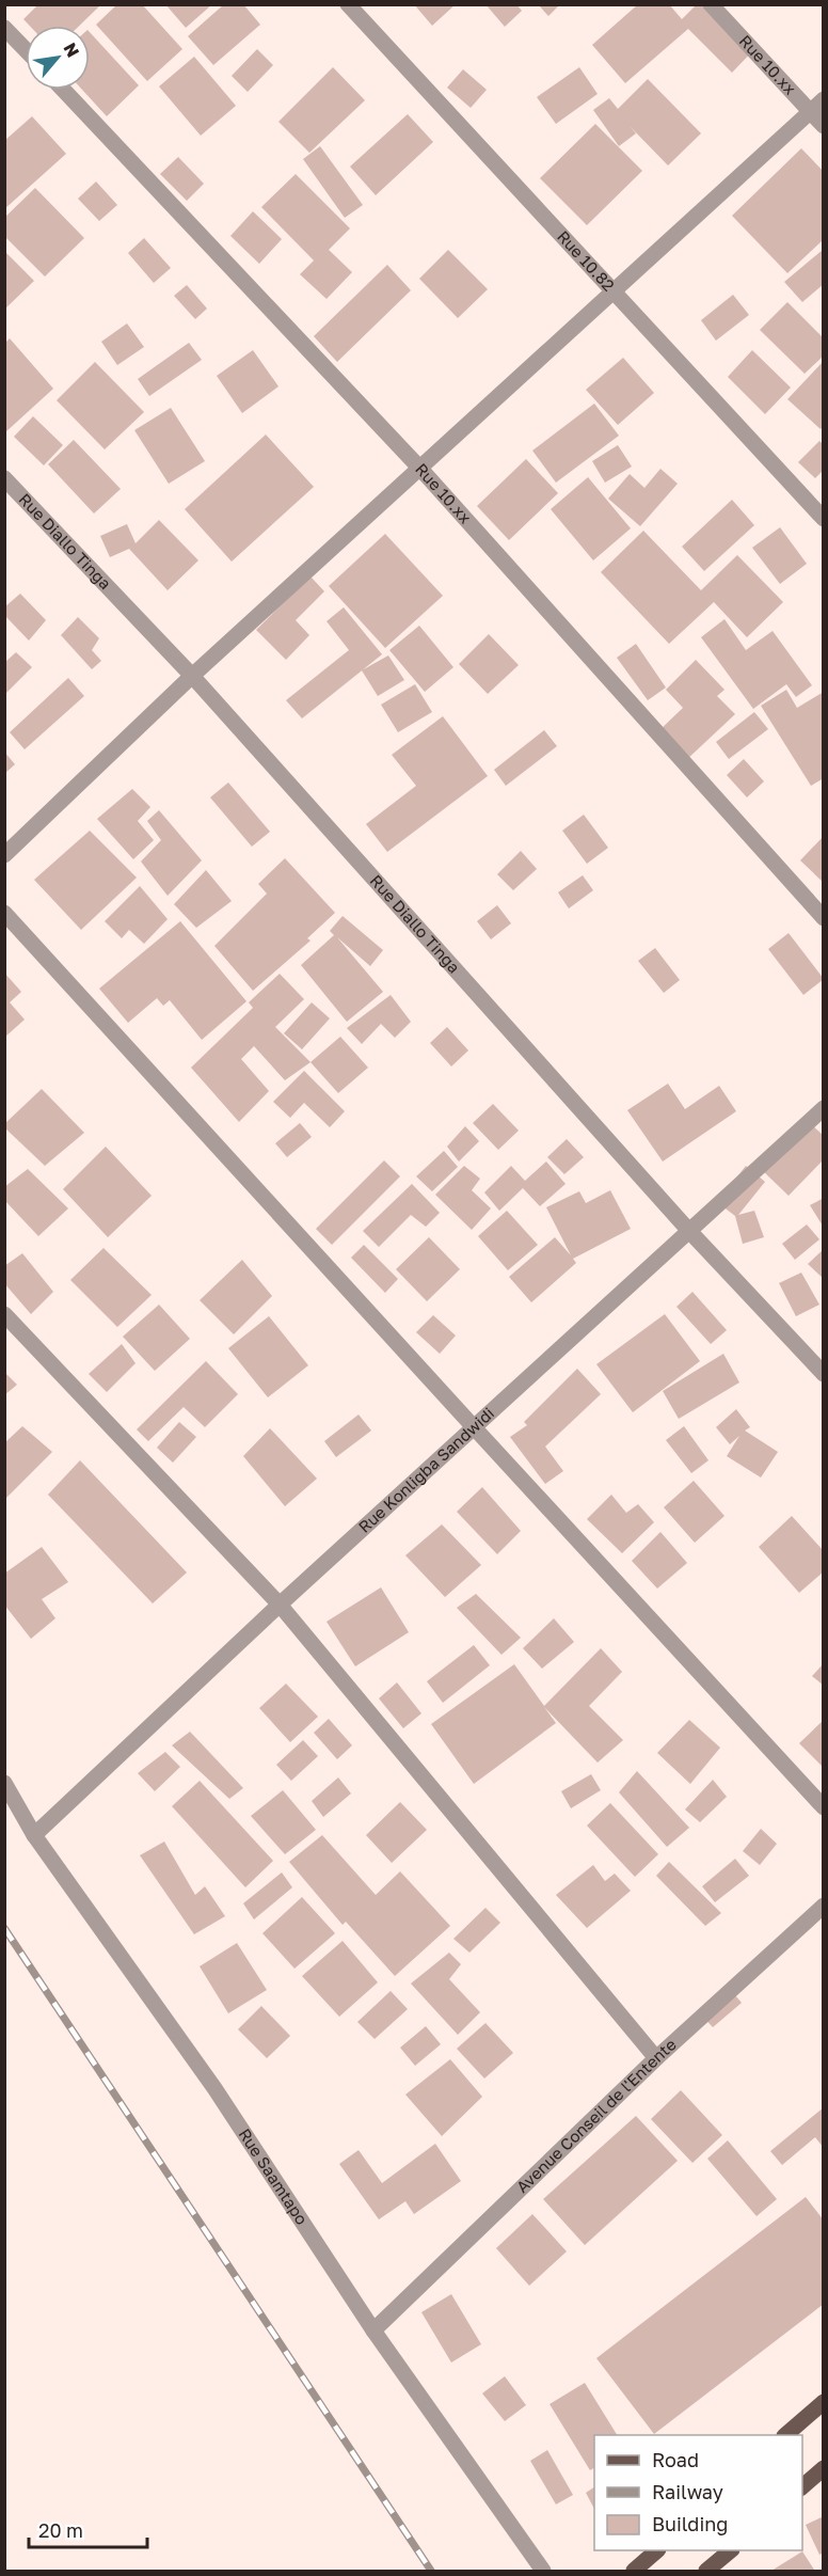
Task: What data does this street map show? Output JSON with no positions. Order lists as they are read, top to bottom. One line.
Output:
{"streets":{"street":["Rue 10.xx","Rue 10.82","Rue Diallo Tinga","Rue Konligba Sandwidi","Avenue Conseil de l'Entente","Rue Saamtapo"]},"crossings":[["Rue Diallo Tinga","Rue Konligba Sandwidi"],["Rue Konligba Sandwidi","Rue Saamtapo"],["Avenue Conseil de l'Entente","Rue Saamtapo"]],"legend":["Road","Railway","Building"],"scale_bar":"20 m","north":"top right"}
